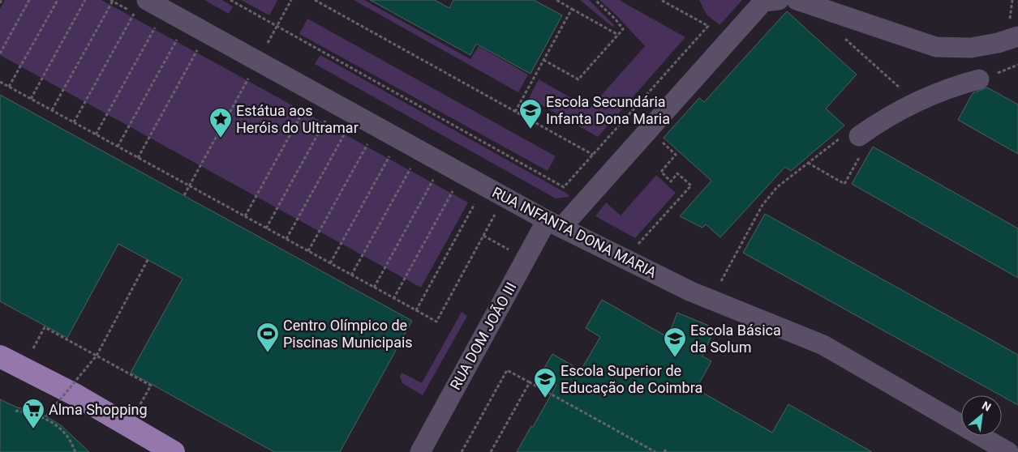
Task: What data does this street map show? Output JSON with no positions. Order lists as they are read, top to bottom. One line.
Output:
{"streets":{"street":["RUA INFANTA DONA MARIA","RUA DOM JOÃO III"]},"crossings":[["RUA INFANTA DONA MARIA","RUA DOM JOÃO III"]],"places":{"school or university":["Escola Secundária Infanta Dona Maria","Escola Básica da Solum","Escola Superior de Educação de Coimbra"],"place":["Estátua aos Heróis do Ultramar"],"sports":["Centro Olímpico de Piscinas Municipais"],"supermarket":["Alma Shopping"]},"north":"top right"}
